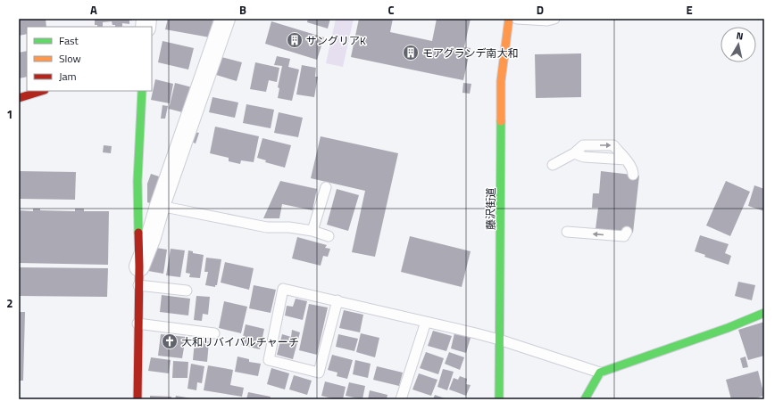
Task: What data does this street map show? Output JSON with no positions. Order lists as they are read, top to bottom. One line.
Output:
{"streets":{"main road":["藤沢街道"]},"places":{"building":["サングリアK","モアグランデ南大和"],"church":["大和リバイバルチャーチ"]},"legend":["Fast","Slow","Jam"],"north":"top","grid":{"columns":["A","B","C","D","E"],"rows":["1","2"]}}
